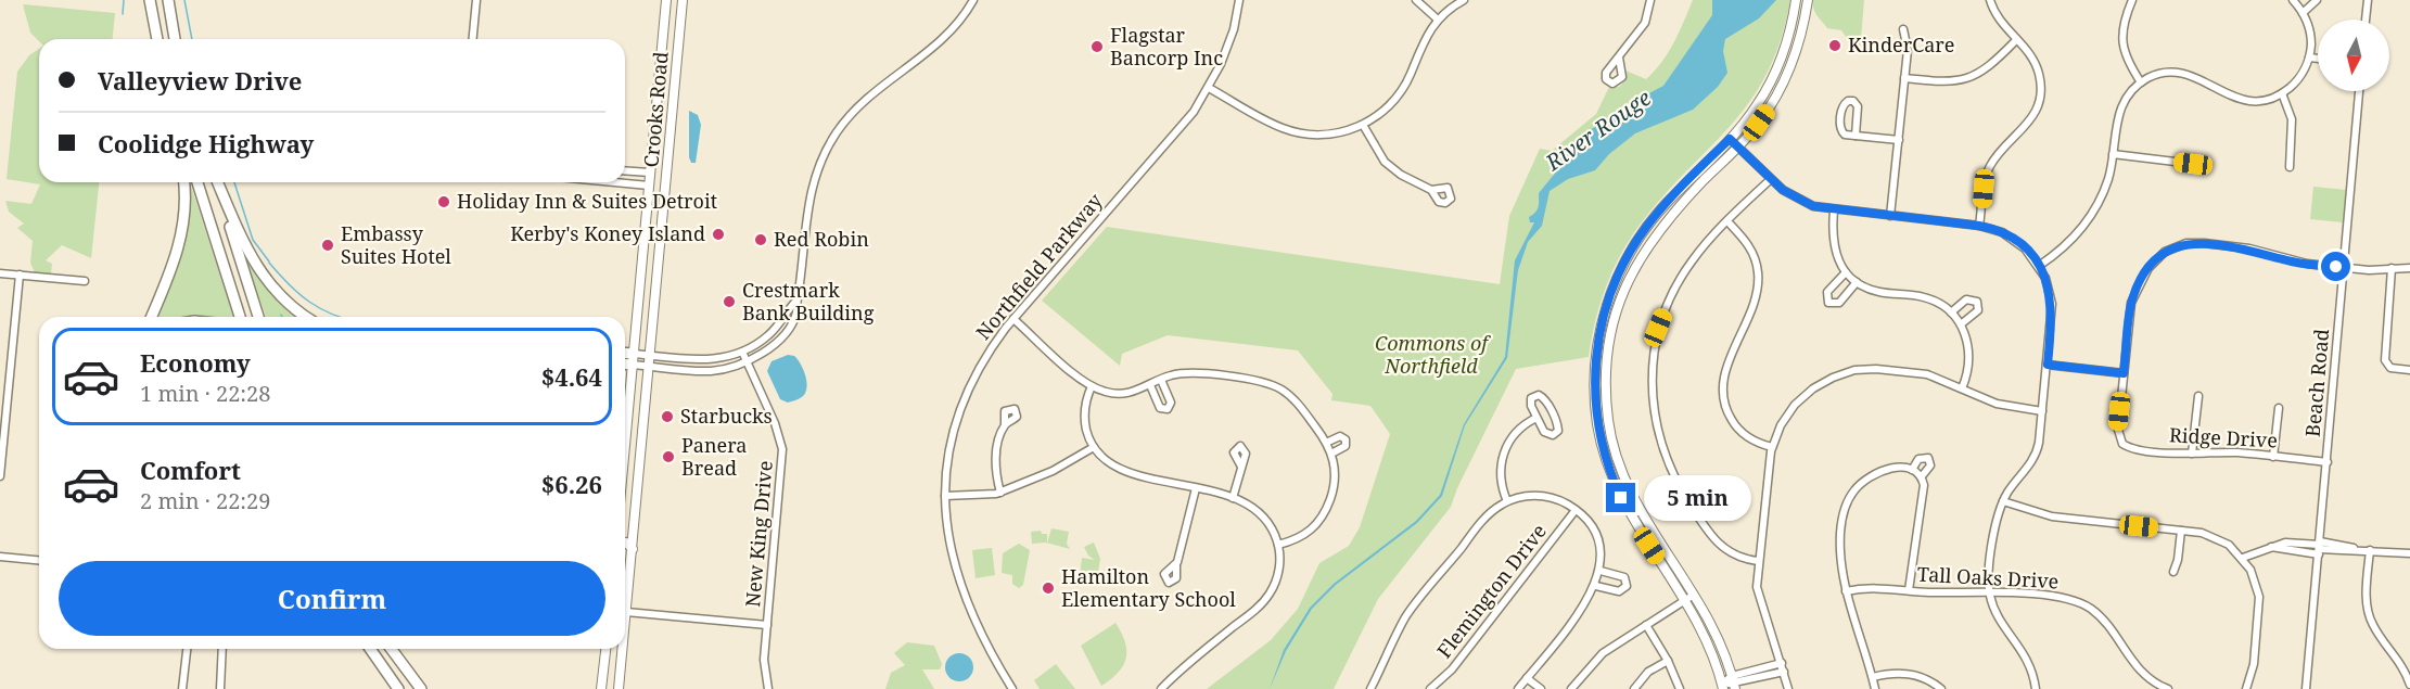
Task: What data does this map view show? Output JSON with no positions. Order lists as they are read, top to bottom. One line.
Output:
{"streets":{"main road":["Crooks Road"],"street":["Northfield Parkway","Beach Road","Ridge Drive","New King Drive","Tall Oaks Drive","Flemington Drive"]},"crossings":[["Beach Road","Ridge Drive"]],"water":["River Rouge"],"parks":["Commons of Northfield"],"places":["KinderCare","Flagstar Bancorp Inc","Holiday Inn & Suites Detroit","Kerby's Koney Island","Red Robin","Embassy Suites Hotel","Crestmark Bank Building","Starbucks","Panera Bread","Hamilton Elementary School"],"north":"bottom","page":{"banner":["Valleyview Drive","Coolidge Highway"],"list":[{"name":"Economy","note":"1 min · 22:28","value":"$4.64"},{"name":"Comfort","note":"2 min · 22:29","value":"$6.26"}],"bubble":"5 min","buttons":"Confirm"}}
